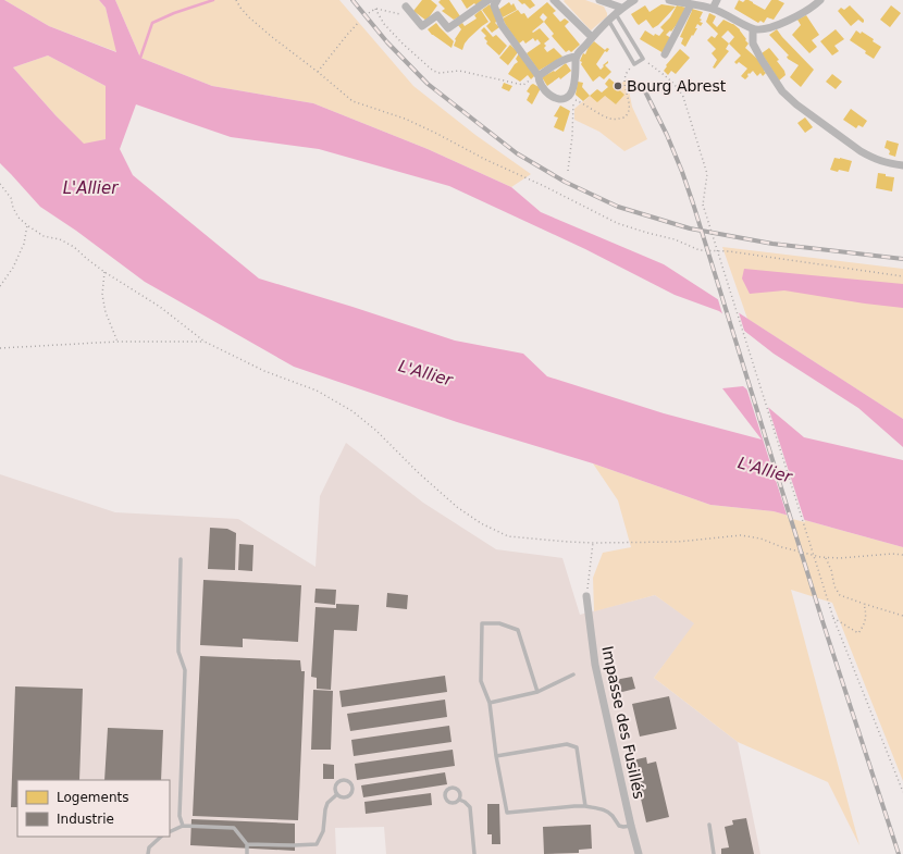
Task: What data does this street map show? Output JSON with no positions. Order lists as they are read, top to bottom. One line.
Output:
{"streets":{"street":["Impasse des Fusillés"]},"water":["L'Allier"],"places":["Bourg Abrest"],"legend":["Logements","Industrie"]}
